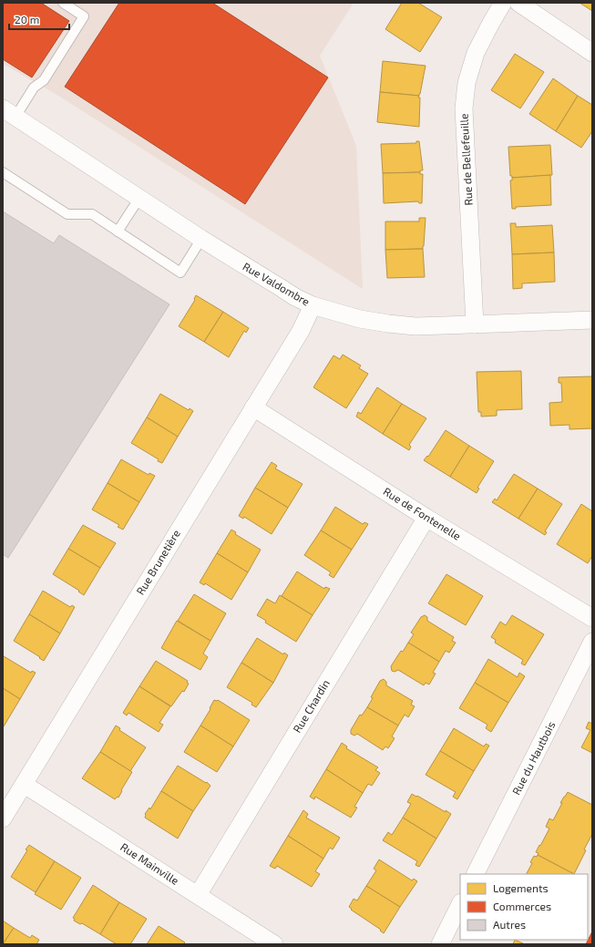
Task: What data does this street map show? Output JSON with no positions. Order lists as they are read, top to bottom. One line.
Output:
{"streets":{"street":["Rue de Bellefeuille","Rue Valdombre","Rue de Fontenelle","Rue Brunetière","Rue Chardin","Rue du Hautbois","Rue Mainville"]},"crossings":[["Rue de Bellefeuille","Rue Valdombre"],["Rue Valdombre","Rue Brunetière"],["Rue de Fontenelle","Rue Brunetière"],["Rue de Fontenelle","Rue Chardin"],["Rue Brunetière","Rue Mainville"],["Rue Chardin","Rue Mainville"]],"legend":["Logements","Commerces","Autres"],"scale_bar":"20 m"}
